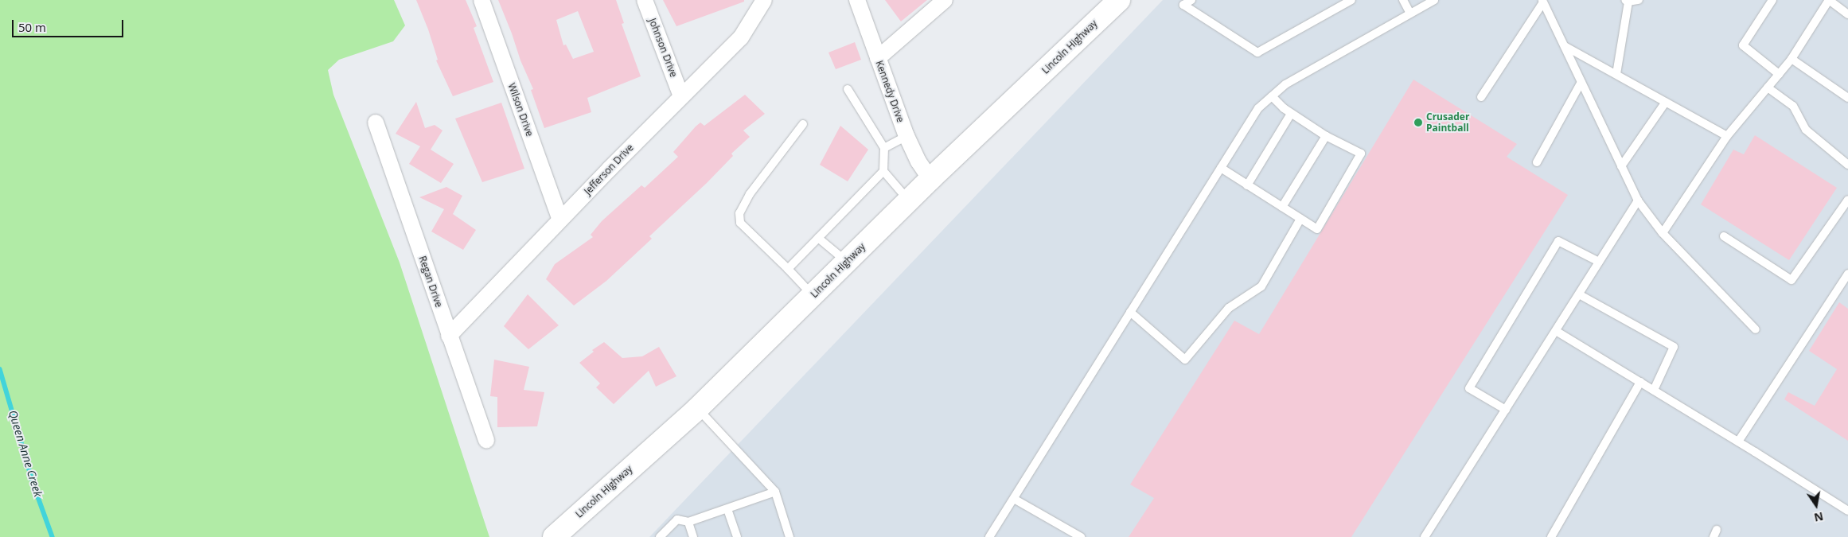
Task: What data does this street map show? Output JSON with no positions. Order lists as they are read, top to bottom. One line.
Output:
{"streets":{"main road":["Lincoln Highway"],"street":["Johnson Drive","Kennedy Drive","Wilson Drive","Jefferson Drive","Regan Drive"]},"crossings":[["Lincoln Highway","Kennedy Drive"],["Johnson Drive","Jefferson Drive"],["Wilson Drive","Jefferson Drive"],["Jefferson Drive","Regan Drive"]],"water":["Queen Anne Creek"],"places":["Crusader Paintball"],"scale_bar":"50 m","north":"bottom"}
